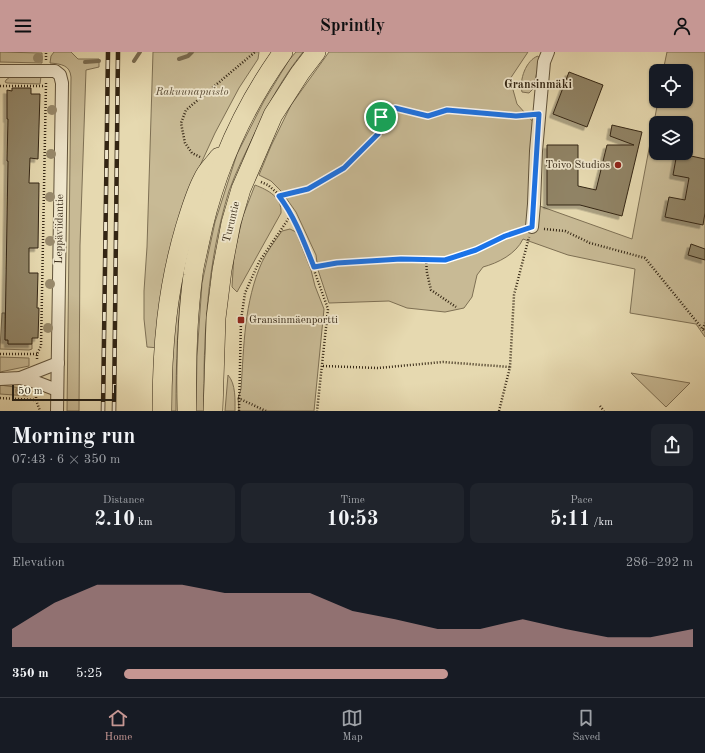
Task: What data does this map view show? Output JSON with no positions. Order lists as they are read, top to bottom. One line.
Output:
{"streets":{"main road":["Turuntie"],"street":["Leppäviidantie"]},"districts":["Gransinmäki"],"parks":["Rakuunapuisto"],"places":{"other":["Toivo Studios"],"transit":["Gransinmäenportti"]},"scale_bar":"50 m","page":{"header":"Sprintly","scale":"50 m","heading":["Morning run","07:43 · 6 × 350 m"],"stats":[["Distance","2.10 km"],["Time","10:53"],["Pace","5:11 /km"]],"chart":["Elevation","286–292 m"],"list":[{"name":"350 m","note":"5:25"}],"tabs":["Home","Map","Saved"]}}
